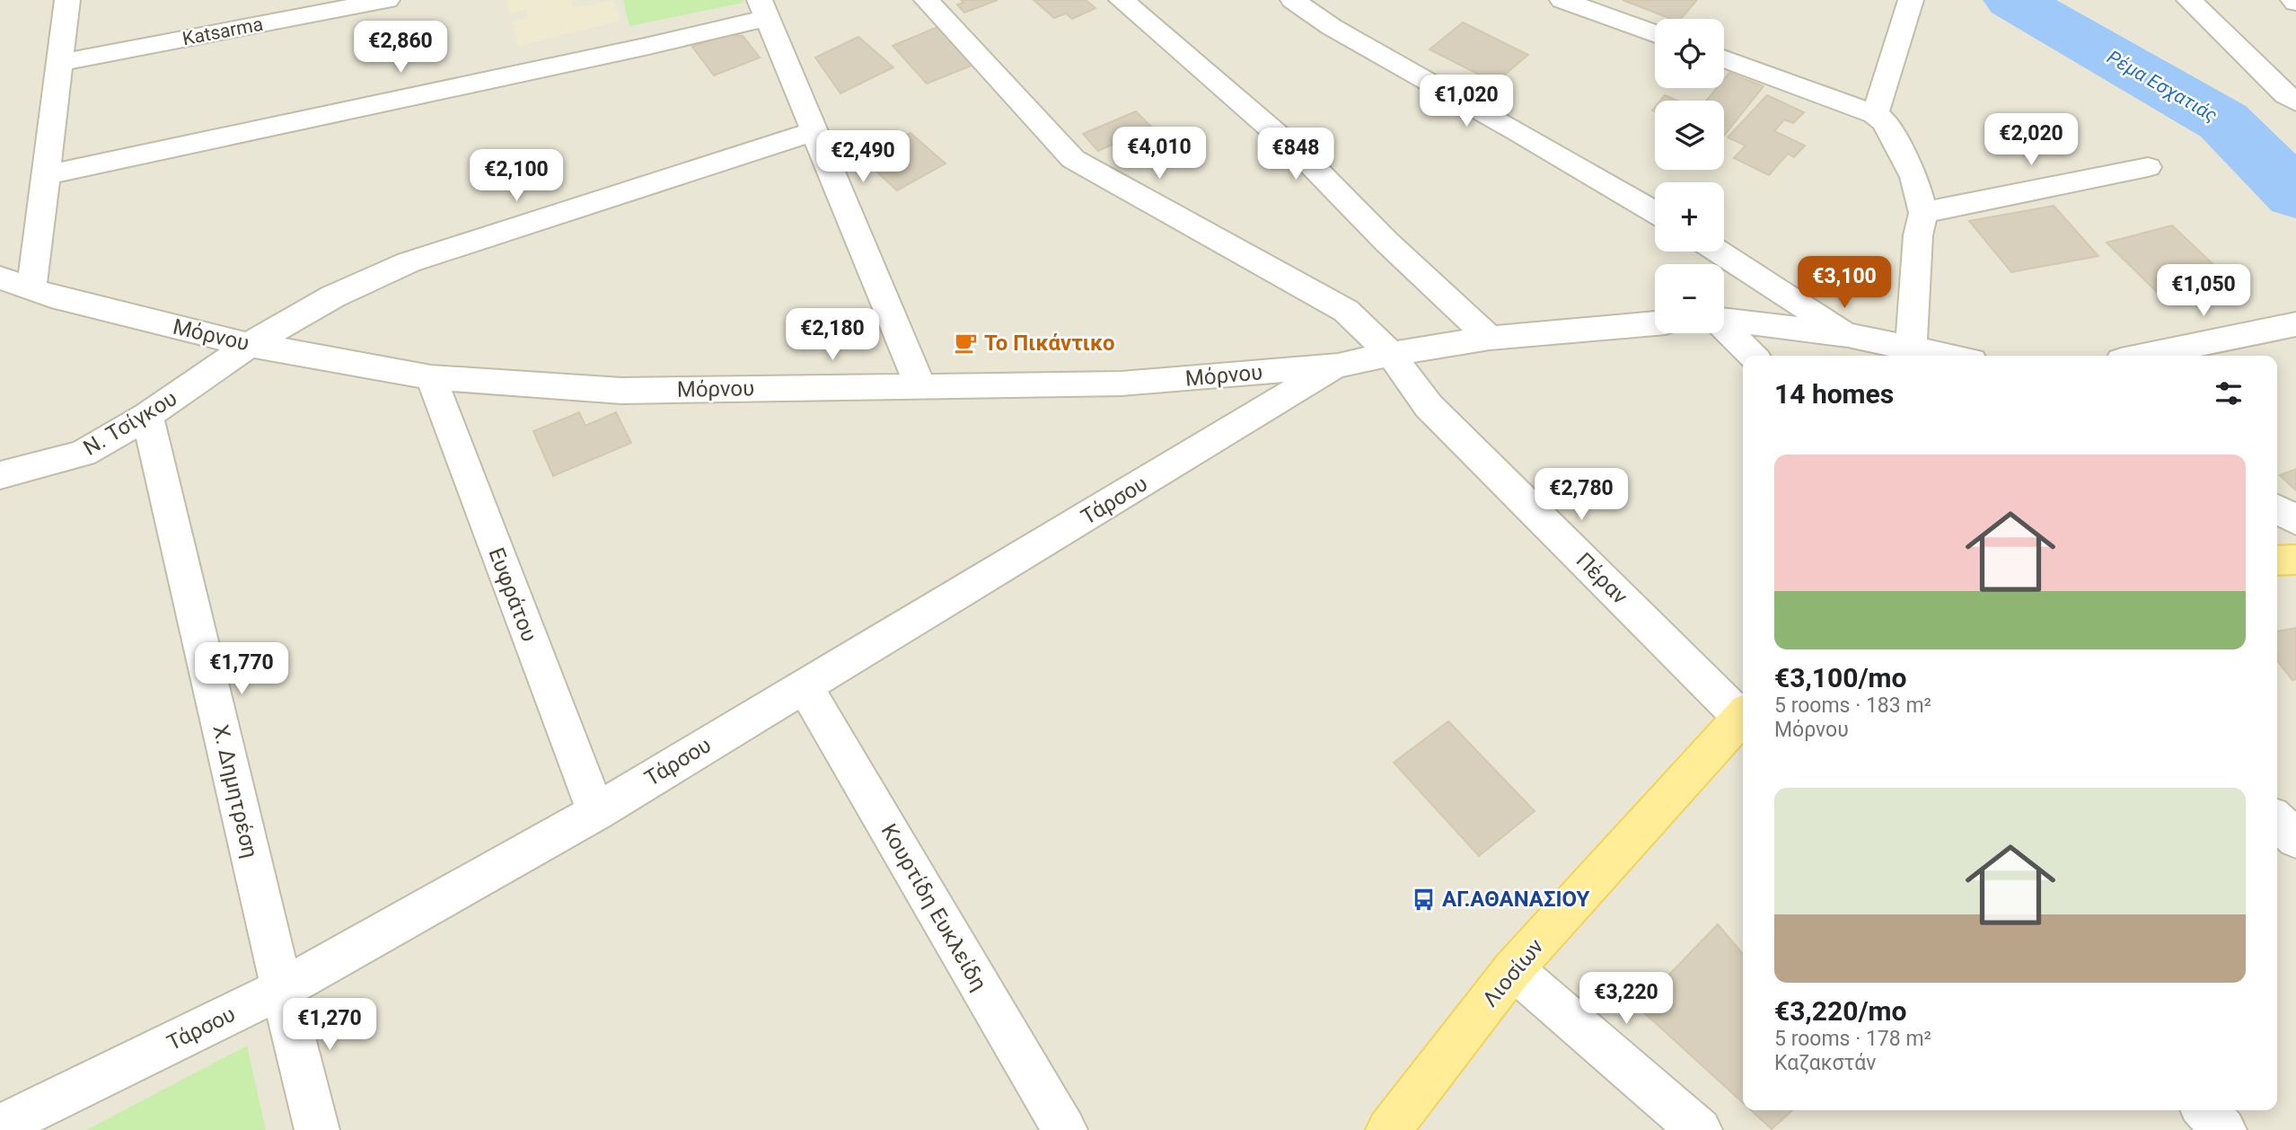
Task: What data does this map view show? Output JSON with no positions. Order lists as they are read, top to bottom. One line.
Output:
{"streets":{"main road":["Λιοσίων"],"street":["Katsarma","Μόρνου","Ν. Τσίγκου","Τάρσου","Πέραν","Ευφράτου","Χ. Δημητρέση","Κουρτίδη Ευκλείδη"]},"crossings":[["Μόρνου","Ν. Τσίγκου"],["Μόρνου","Τάρσου"],["Μόρνου","Πέραν"],["Μόρνου","Ευφράτου"],["Ν. Τσίγκου","Χ. Δημητρέση"],["Τάρσου","Ευφράτου"],["Τάρσου","Χ. Δημητρέση"],["Τάρσου","Κουρτίδη Ευκλείδη"]],"water":["Ρέμα Εσχατιάς"],"places":{"cafe":["Το Πικάντικο"],"bus stop":["ΑΓ.ΑΘΑΝΑΣΙΟΥ"]},"page":{"map_buttons":["+","−"],"price":["€2,860","€1,020","€2,020","€4,010","€848","€2,490","€2,100","€3,100","€1,050","€2,180","€2,780","€1,770","€3,220","€1,270"],"heading":"14 homes","list":[{"name":"€3,100/mo","note":"5 rooms · 183 m² · Μόρνου"},{"name":"€3,220/mo","note":"5 rooms · 178 m² · Καζακστάν"}]}}
